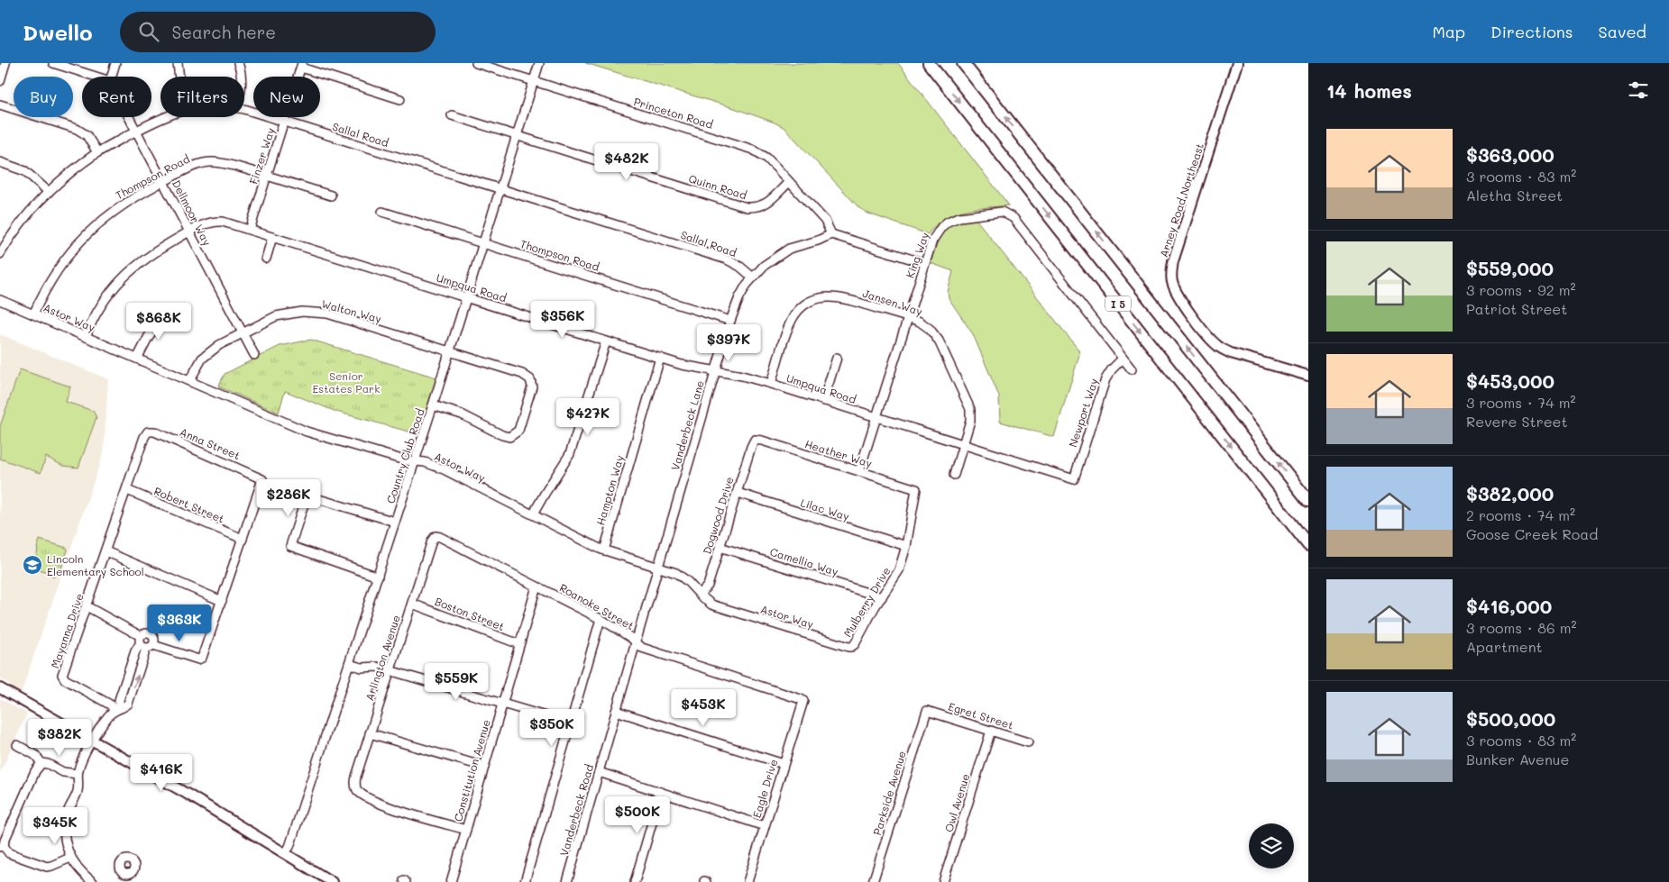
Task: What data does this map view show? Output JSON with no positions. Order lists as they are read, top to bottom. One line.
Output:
{"streets":{"highway":["I 5"],"main road":["Arney Road Northeast"],"street":["Princeton Road","Sallal Road","Finzer Way","Thompson Road","Quinn Road","Dellmoor Way","King Way","Umpqua Road","Jansen Way","Walton Way","Astor Way","Newport Way","Vanderbeck Lane","Anna Street","Heather Way","Country Club Road","Hampton Way","Robert Street","Lilac Way","Dogwood Drive","Camellia Way","Mulberry Drive","Roanoke Street","Boston Street","Mayanna Drive","Arlington Avenue","Egret Street","Constitution Avenue","Eagle Drive","Parkside Avenue","Owl Avenue","Vanderbeck Road"]},"crossings":[["Princeton Road","Quinn Road"],["Princeton Road","Vanderbeck Lane"],["Princeton Road","Country Club Road"],["Sallal Road","Finzer Way"],["Sallal Road","Dellmoor Way"],["Sallal Road","Vanderbeck Lane"],["Sallal Road","Country Club Road"],["Finzer Way","Thompson Road"],["Finzer Way","Umpqua Road"],["Thompson Road","Dellmoor Way"],["Thompson Road","Astor Way"],["Thompson Road","Vanderbeck Lane"],["Thompson Road","Country Club Road"],["Quinn Road","Country Club Road"],["Dellmoor Way","Umpqua Road"],["Dellmoor Way","Walton Way"],["King Way","Umpqua Road"],["King Way","Jansen Way"],["King Way","Newport Way"],["King Way","Heather Way"],["Umpqua Road","Jansen Way"],["Umpqua Road","Astor Way"],["Umpqua Road","Newport Way"],["Umpqua Road","Vanderbeck Lane"],["Umpqua Road","Country Club Road"],["Umpqua Road","Hampton Way"],["Walton Way","Astor Way"],["Walton Way","Country Club Road"],["Astor Way","Vanderbeck Lane"],["Astor Way","Country Club Road"],["Astor Way","Hampton Way"],["Astor Way","Dogwood Drive"],["Astor Way","Mulberry Drive"],["Vanderbeck Lane","Vanderbeck Road"],["Anna Street","Robert Street"],["Anna Street","Mayanna Drive"],["Heather Way","Dogwood Drive"],["Heather Way","Mulberry Drive"],["Robert Street","Mayanna Drive"],["Lilac Way","Dogwood Drive"],["Lilac Way","Mulberry Drive"],["Dogwood Drive","Camellia Way"],["Camellia Way","Mulberry Drive"],["Roanoke Street","Arlington Avenue"],["Roanoke Street","Constitution Avenue"],["Roanoke Street","Eagle Drive"],["Roanoke Street","Vanderbeck Road"],["Boston Street","Arlington Avenue"],["Boston Street","Constitution Avenue"],["Arlington Avenue","Constitution Avenue"],["Egret Street","Parkside Avenue"],["Egret Street","Owl Avenue"]],"parks":["Senior Estates Park"],"places":{"school or university":["Lincoln Elementary School"]},"page":{"header":"Dwello","search":"Search here","nav":["Map","Directions","Saved"],"heading":"14 homes","chip":["Buy","Rent","Filters","New"],"list":[{"name":"$363,000","note":"3 rooms · 83 m² · Aletha Street"},{"name":"$559,000","note":"3 rooms · 92 m² · Patriot Street"},{"name":"$453,000","note":"3 rooms · 74 m² · Revere Street"},{"name":"$382,000","note":"2 rooms · 74 m² · Goose Creek Road"},{"name":"$416,000","note":"3 rooms · 86 m² · Apartment"},{"name":"$500,000","note":"3 rooms · 83 m² · Bunker Avenue"}],"price":["$482K","$356K","$868K","$397K","$427K","$286K","$363K","$559K","$453K","$350K","$382K","$416K","$500K","$345K"]}}
